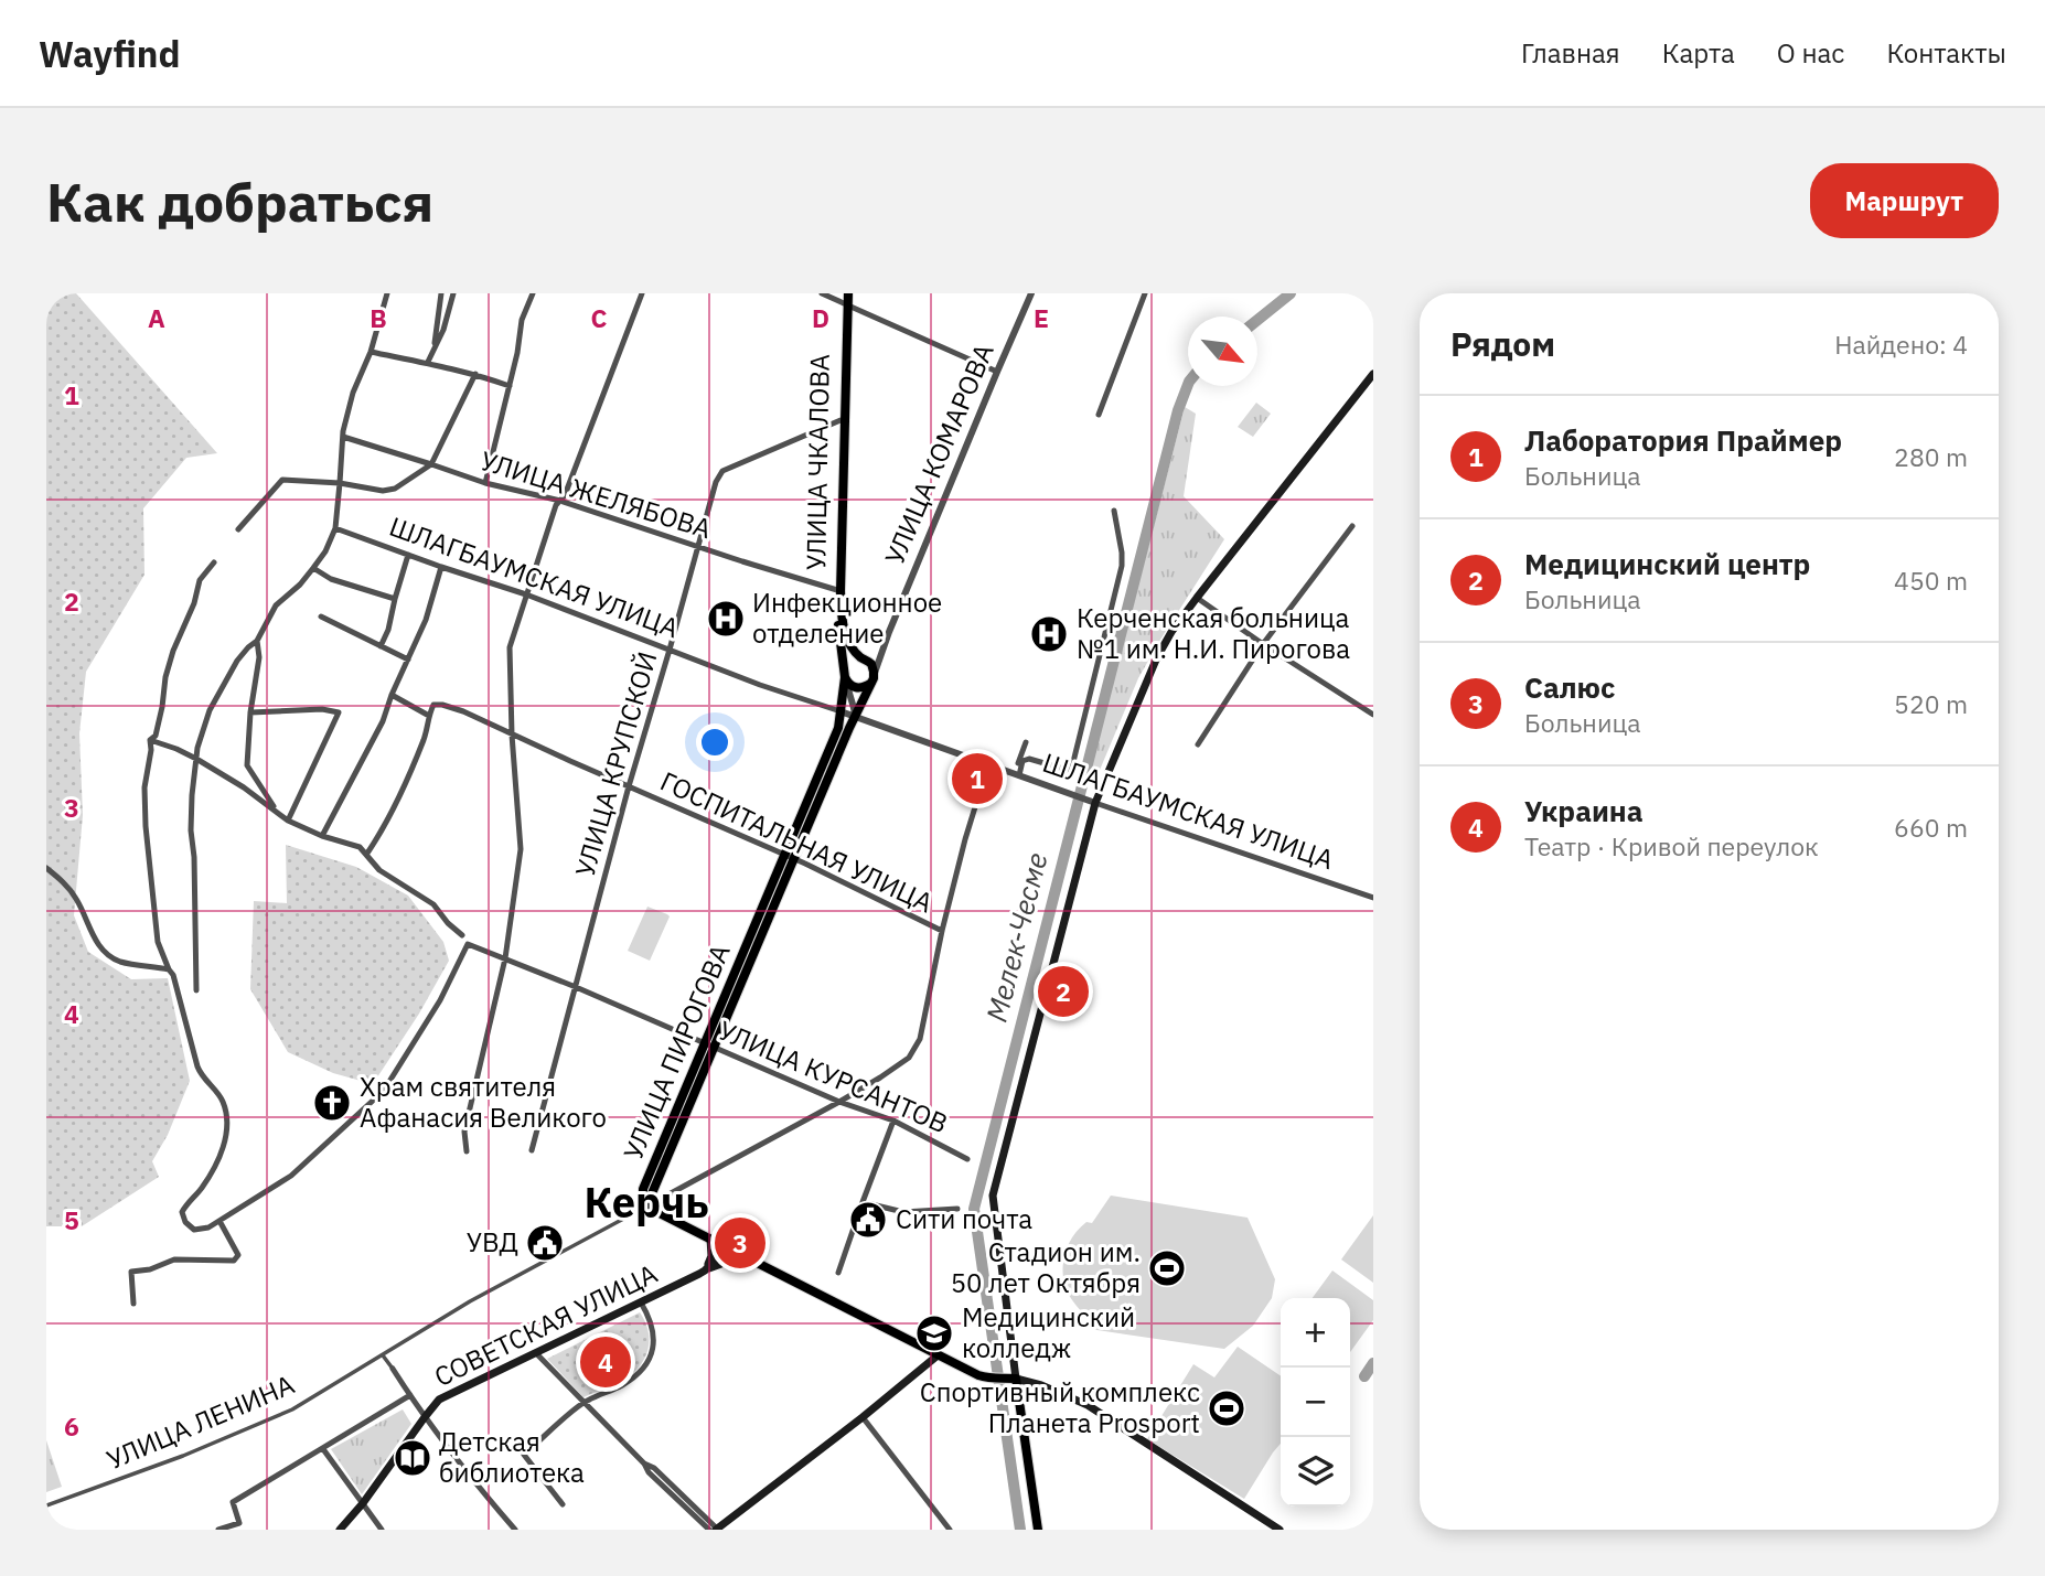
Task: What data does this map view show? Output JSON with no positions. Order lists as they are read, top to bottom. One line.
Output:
{"streets":{"main road":["УЛИЦА КОМАРОВА","УЛИЦА ЧКАЛОВА","УЛИЦА ПИРОГОВА","СОВЕТСКАЯ УЛИЦА"],"street":["УЛИЦА ЖЕЛЯБОВА","ШЛАГБАУМСКАЯ УЛИЦА","УЛИЦА КРУПСКОЙ","ГОСПИТАЛЬНАЯ УЛИЦА","УЛИЦА КУРСАНТОВ","УЛИЦА ЛЕНИНА"]},"crossings":[["УЛИЦА КОМАРОВА","УЛИЦА ЧКАЛОВА"],["УЛИЦА КОМАРОВА","ШЛАГБАУМСКАЯ УЛИЦА"],["УЛИЦА КОМАРОВА","УЛИЦА ПИРОГОВА"],["УЛИЦА ЧКАЛОВА","УЛИЦА ЖЕЛЯБОВА"],["УЛИЦА ЧКАЛОВА","УЛИЦА КРУПСКОЙ"],["УЛИЦА ЧКАЛОВА","УЛИЦА ПИРОГОВА"],["УЛИЦА ЖЕЛЯБОВА","УЛИЦА КРУПСКОЙ"],["ШЛАГБАУМСКАЯ УЛИЦА","УЛИЦА КРУПСКОЙ"],["ШЛАГБАУМСКАЯ УЛИЦА","УЛИЦА ПИРОГОВА"],["УЛИЦА КРУПСКОЙ","ГОСПИТАЛЬНАЯ УЛИЦА"],["УЛИЦА КРУПСКОЙ","УЛИЦА КУРСАНТОВ"],["ГОСПИТАЛЬНАЯ УЛИЦА","УЛИЦА ПИРОГОВА"],["УЛИЦА ПИРОГОВА","УЛИЦА КУРСАНТОВ"],["УЛИЦА ПИРОГОВА","УЛИЦА ЛЕНИНА"]],"districts":["Керчь"],"water":["Мелек-Чесме"],"places":{"hospital":["Инфекционное отделение","Керченская больница №1 им. Н.И. Пирогова"],"church":["Храм святителя Афанасия Великого"],"public building":["Сити почта","УВД"],"sports":["Стадион им. 50 лет Октября","Спортивный комплекс Планета Prosport"],"school or university":["Медицинский колледж"],"library":["Детская библиотека"]},"north":"bottom right","page":{"header":"Wayfind","nav":["Главная","Карта","О нас","Контакты"],"buttons":"Маршрут","title":"Как добраться","heading":["Рядом","Найдено: 4"],"list":[{"mark":"1","name":"Лаборатория Праймер","note":"Больница","value":"280 m"},{"mark":"2","name":"Медицинский центр","note":"Больница","value":"450 m"},{"mark":"3","name":"Салюс","note":"Больница","value":"520 m"},{"mark":"4","name":"Украина","note":"Театр · Кривой переулок","value":"660 m"}],"pins":["1","2","3","4"],"map_buttons":["+","−"]},"grid":{"columns":["A","B","C","D","E"],"rows":["1","2","3","4","5","6"]}}
